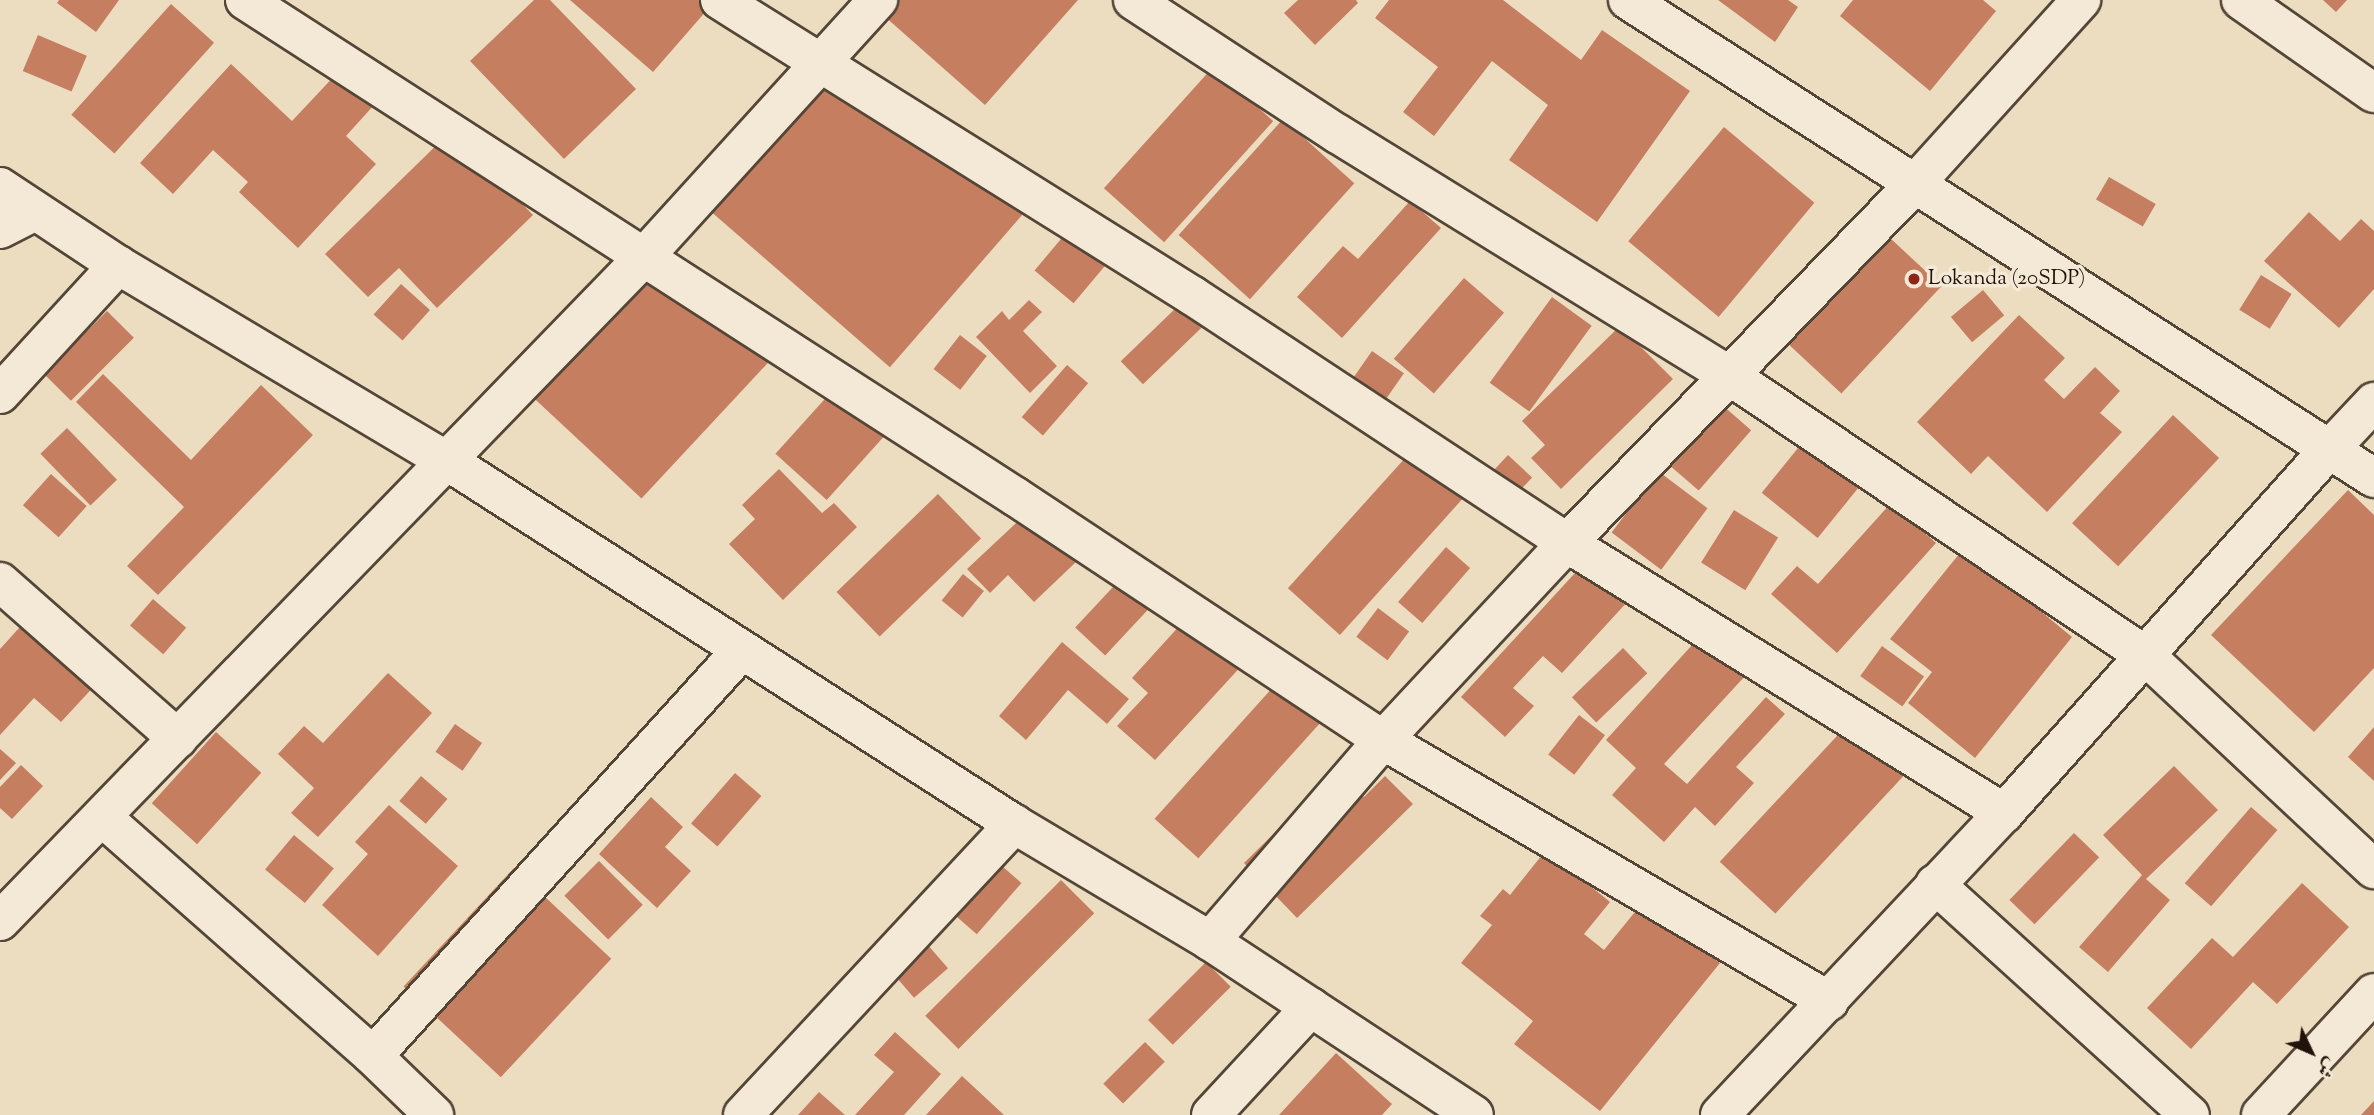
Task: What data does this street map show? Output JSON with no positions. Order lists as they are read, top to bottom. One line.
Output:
{"places":["Lokanda (20SDP)"],"north":"bottom right"}
